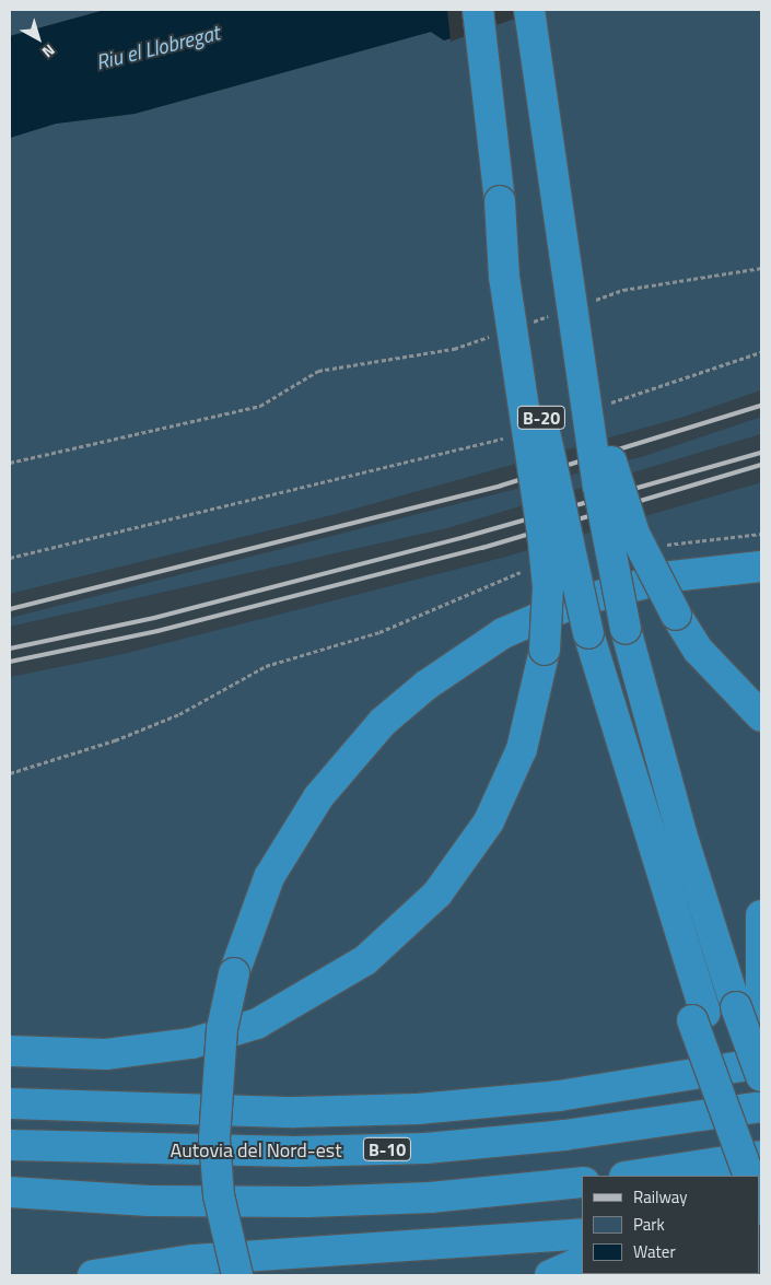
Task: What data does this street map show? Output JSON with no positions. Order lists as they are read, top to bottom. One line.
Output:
{"streets":{"highway":["B-20","B-10","Autovia del Nord-est"]},"water":["Riu el Llobregat"],"legend":["Railway","Park","Water"],"north":"bottom right"}
